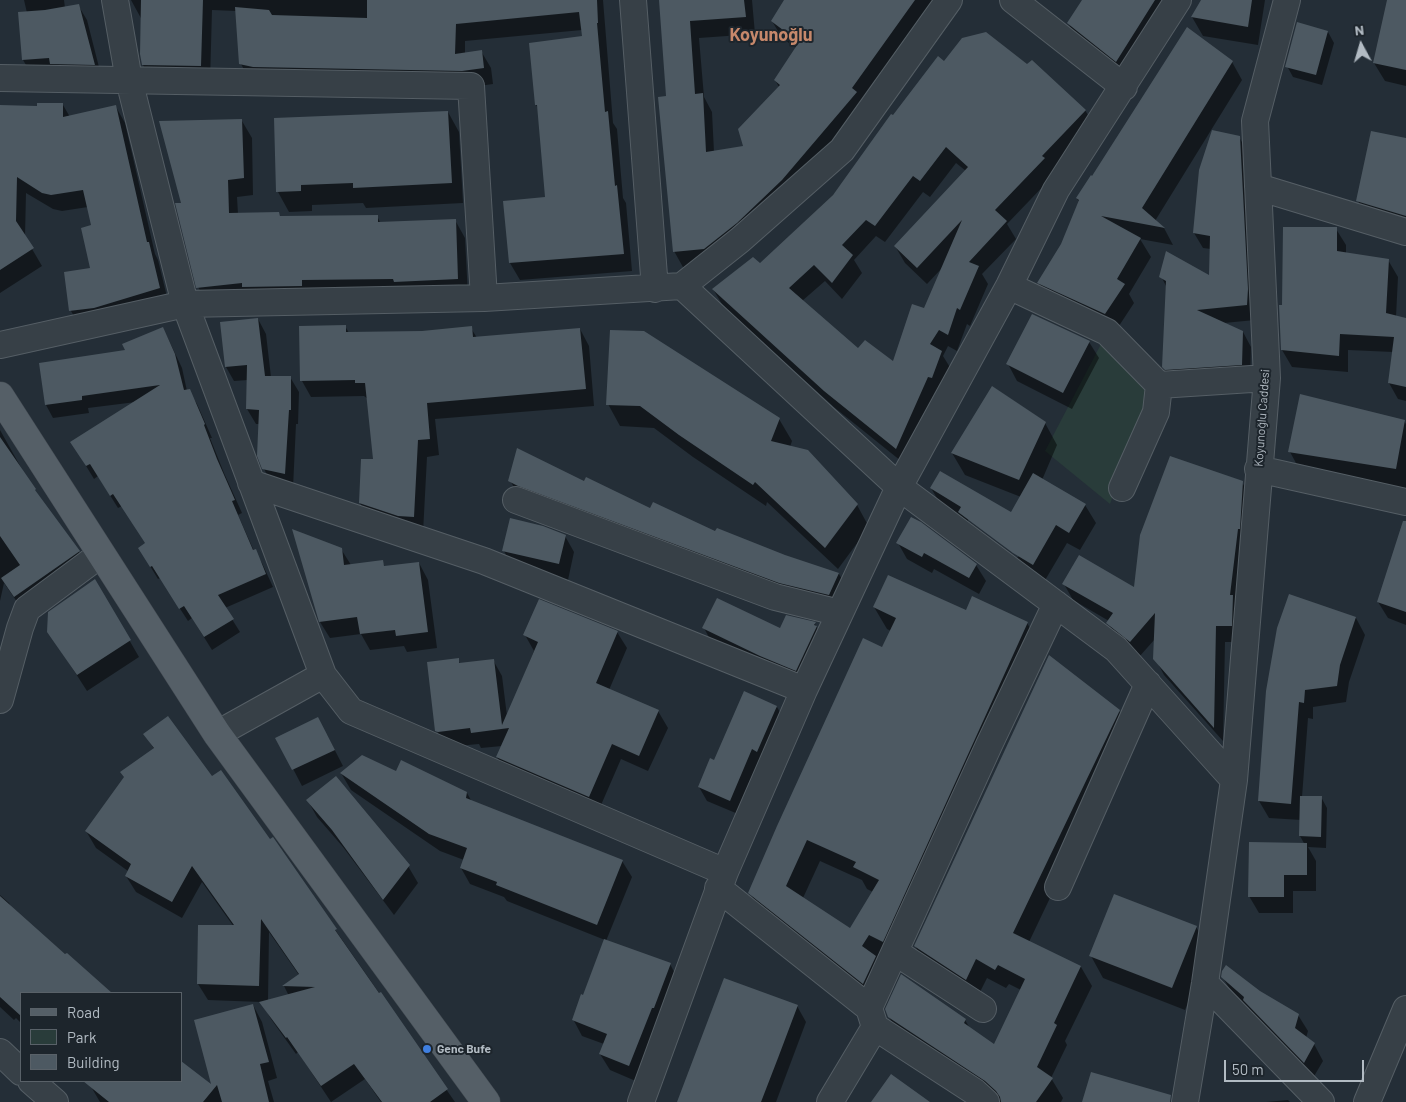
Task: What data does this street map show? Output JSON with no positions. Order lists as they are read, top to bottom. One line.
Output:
{"streets":{"street":["Koyunoğlu Caddesi"]},"districts":["Koyunoğlu"],"places":["Genc Bufe"],"legend":["Road","Park","Building"],"scale_bar":"50 m","north":"top"}
